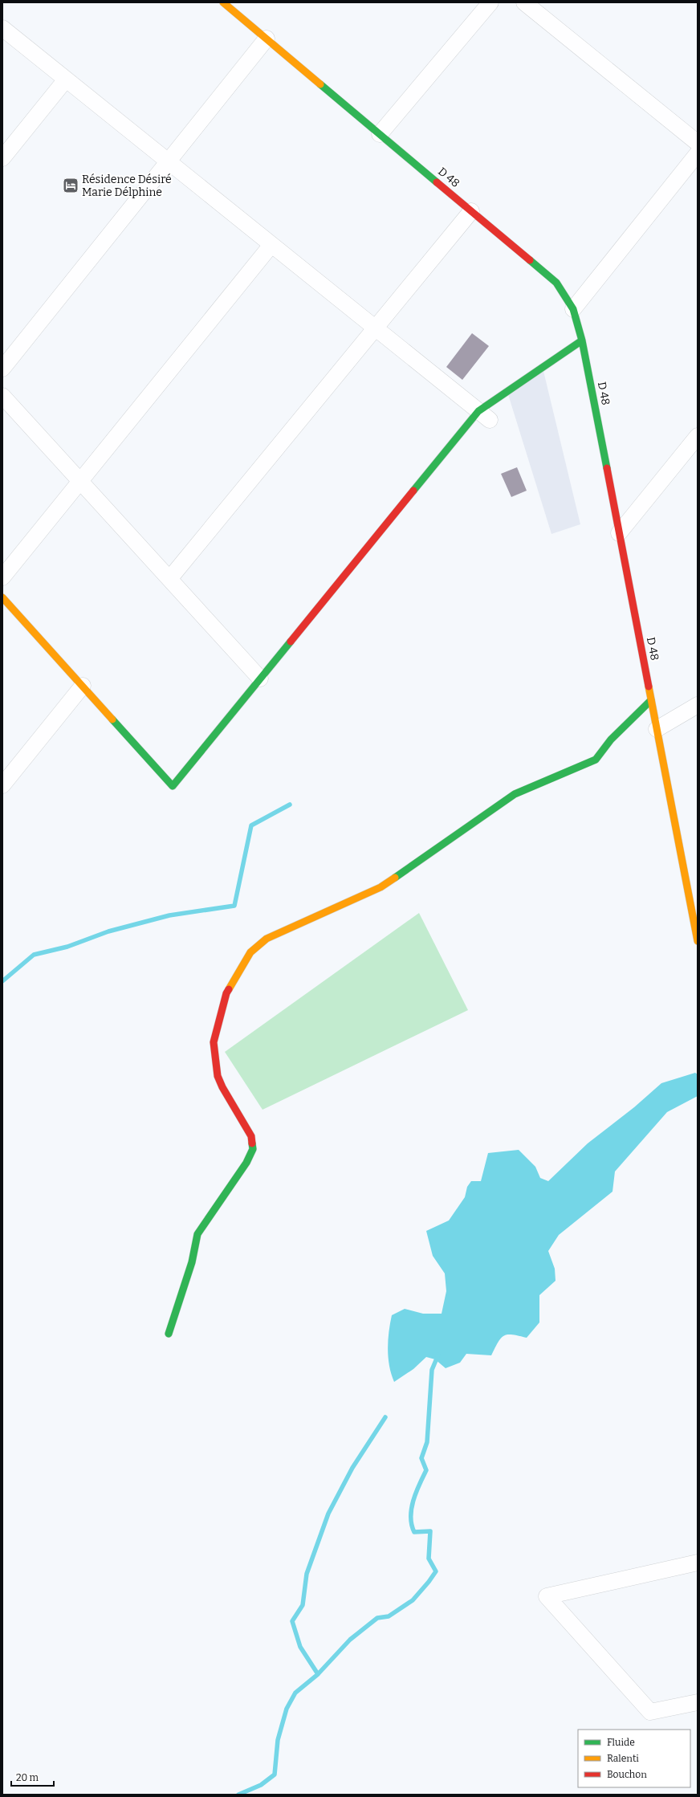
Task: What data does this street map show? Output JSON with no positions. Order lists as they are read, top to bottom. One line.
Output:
{"streets":{"street":["D 48"]},"places":{"hotel":["Résidence Désiré Marie Délphine"]},"legend":["Fluide","Ralenti","Bouchon"],"scale_bar":"20 m"}
